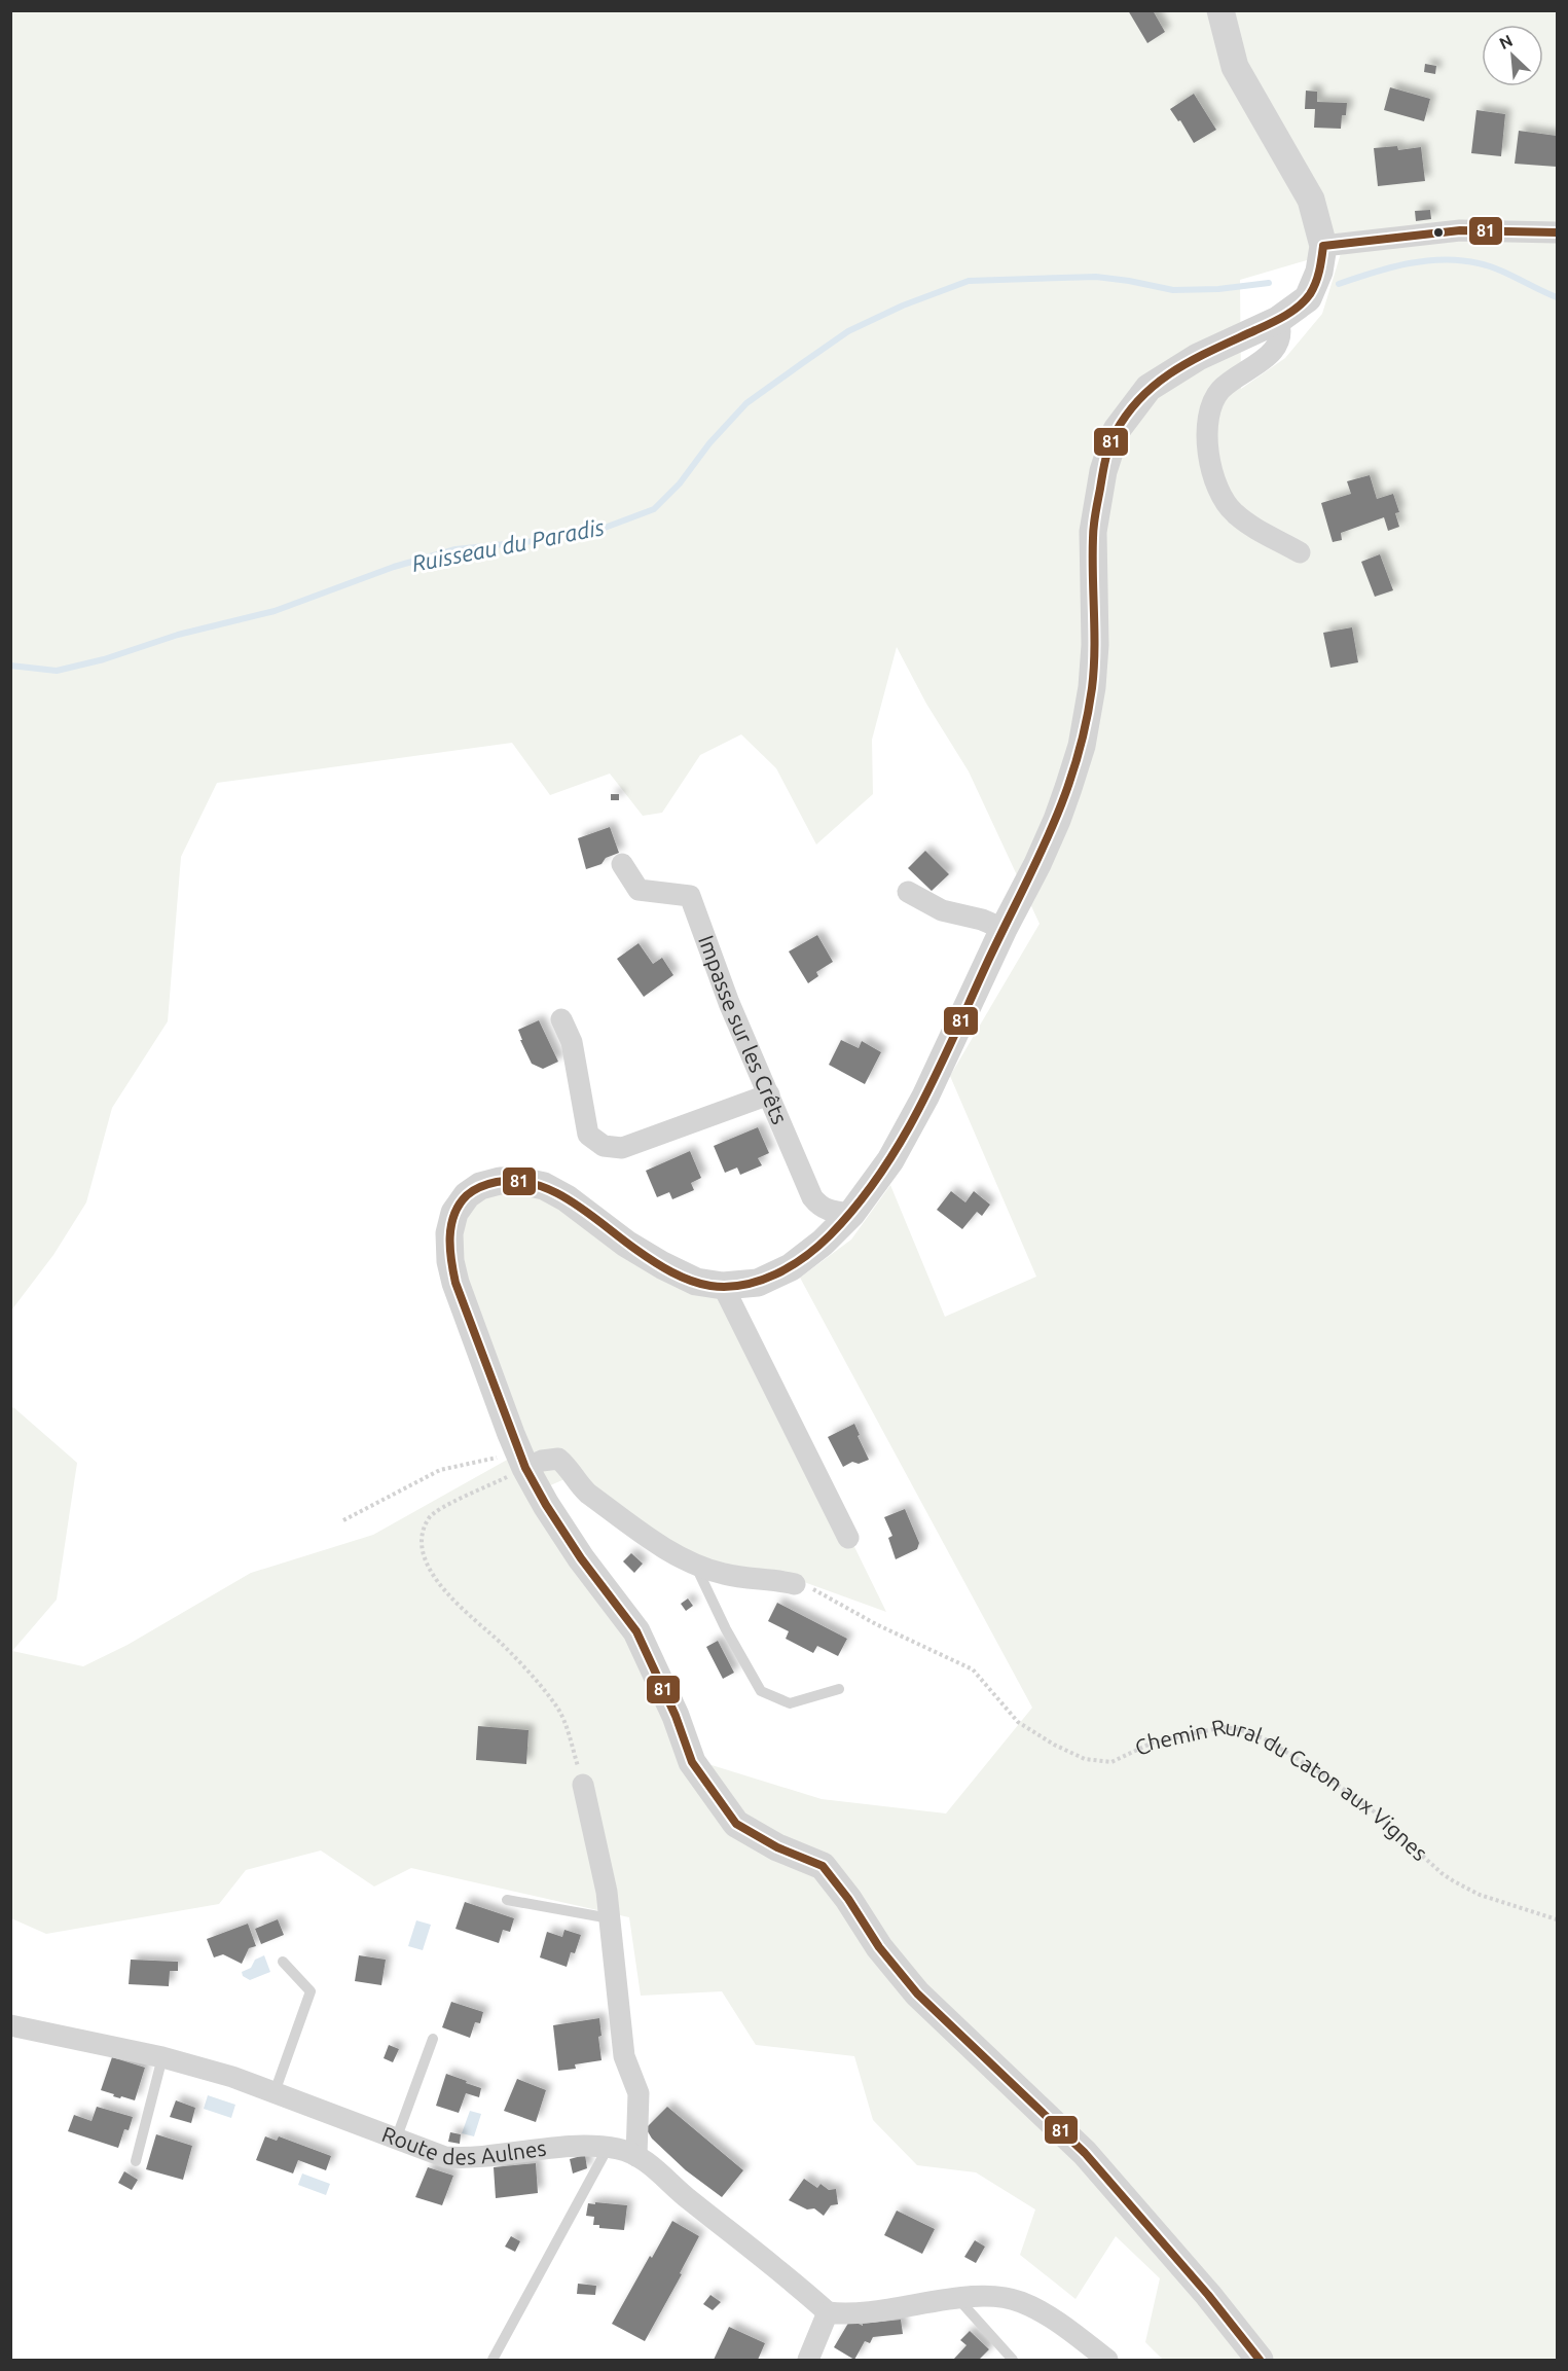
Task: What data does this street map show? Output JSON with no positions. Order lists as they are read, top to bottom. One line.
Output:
{"streets":{"street":["Impasse sur les Crêts","Route des Aulnes"],"path":["Chemin Rural du Caton aux Vignes"]},"water":["Ruisseau du Paradis"],"lines":["transit line 81"],"north":"top left"}
